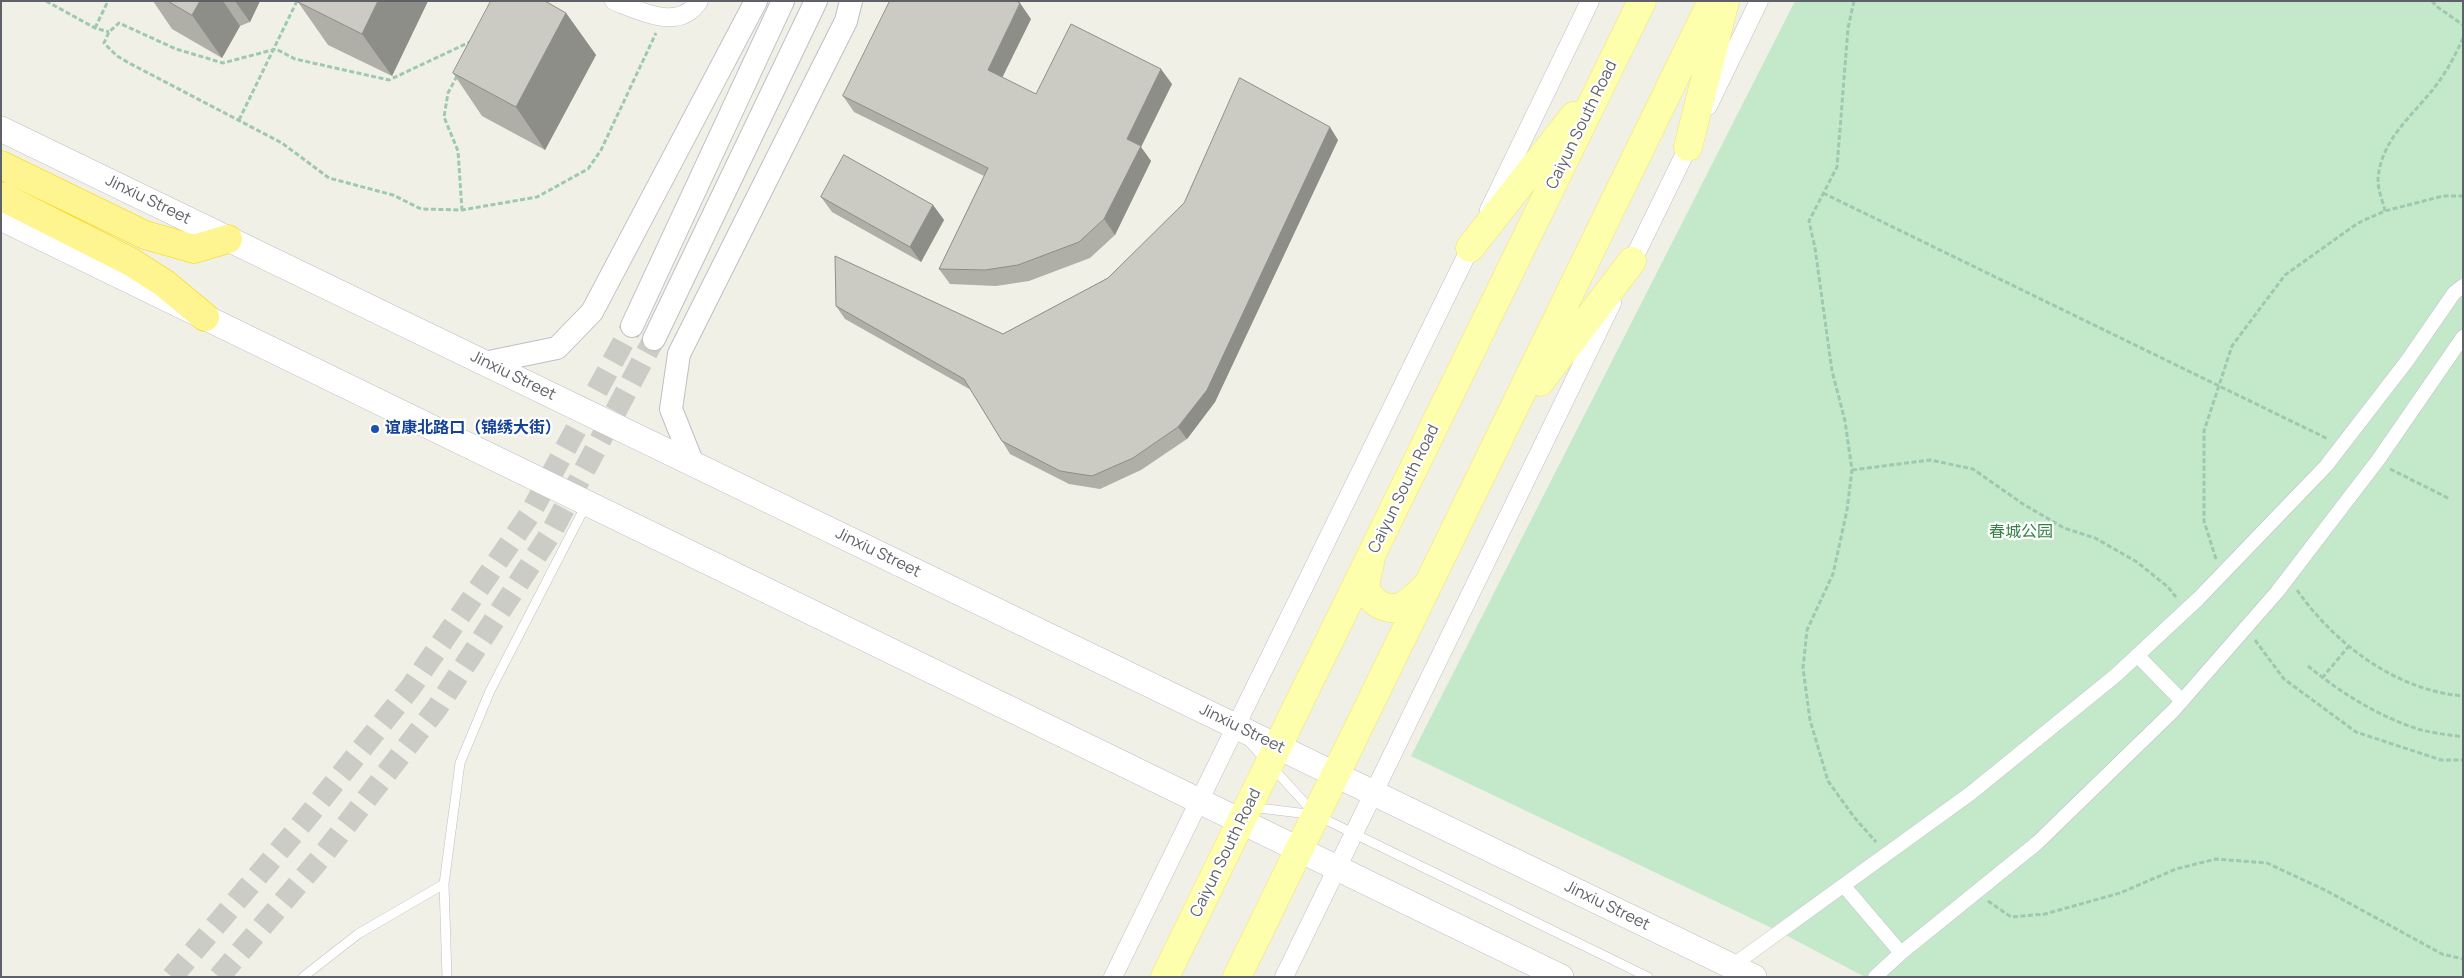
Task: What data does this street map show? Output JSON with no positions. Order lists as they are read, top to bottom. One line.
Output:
{"streets":{"main road":["Caiyun South Road","Jinxiu Street"]},"crossings":[["Caiyun South Road","Jinxiu Street"]],"parks":["春城公园"],"places":["谊康北路口（锦绣大街）"]}
